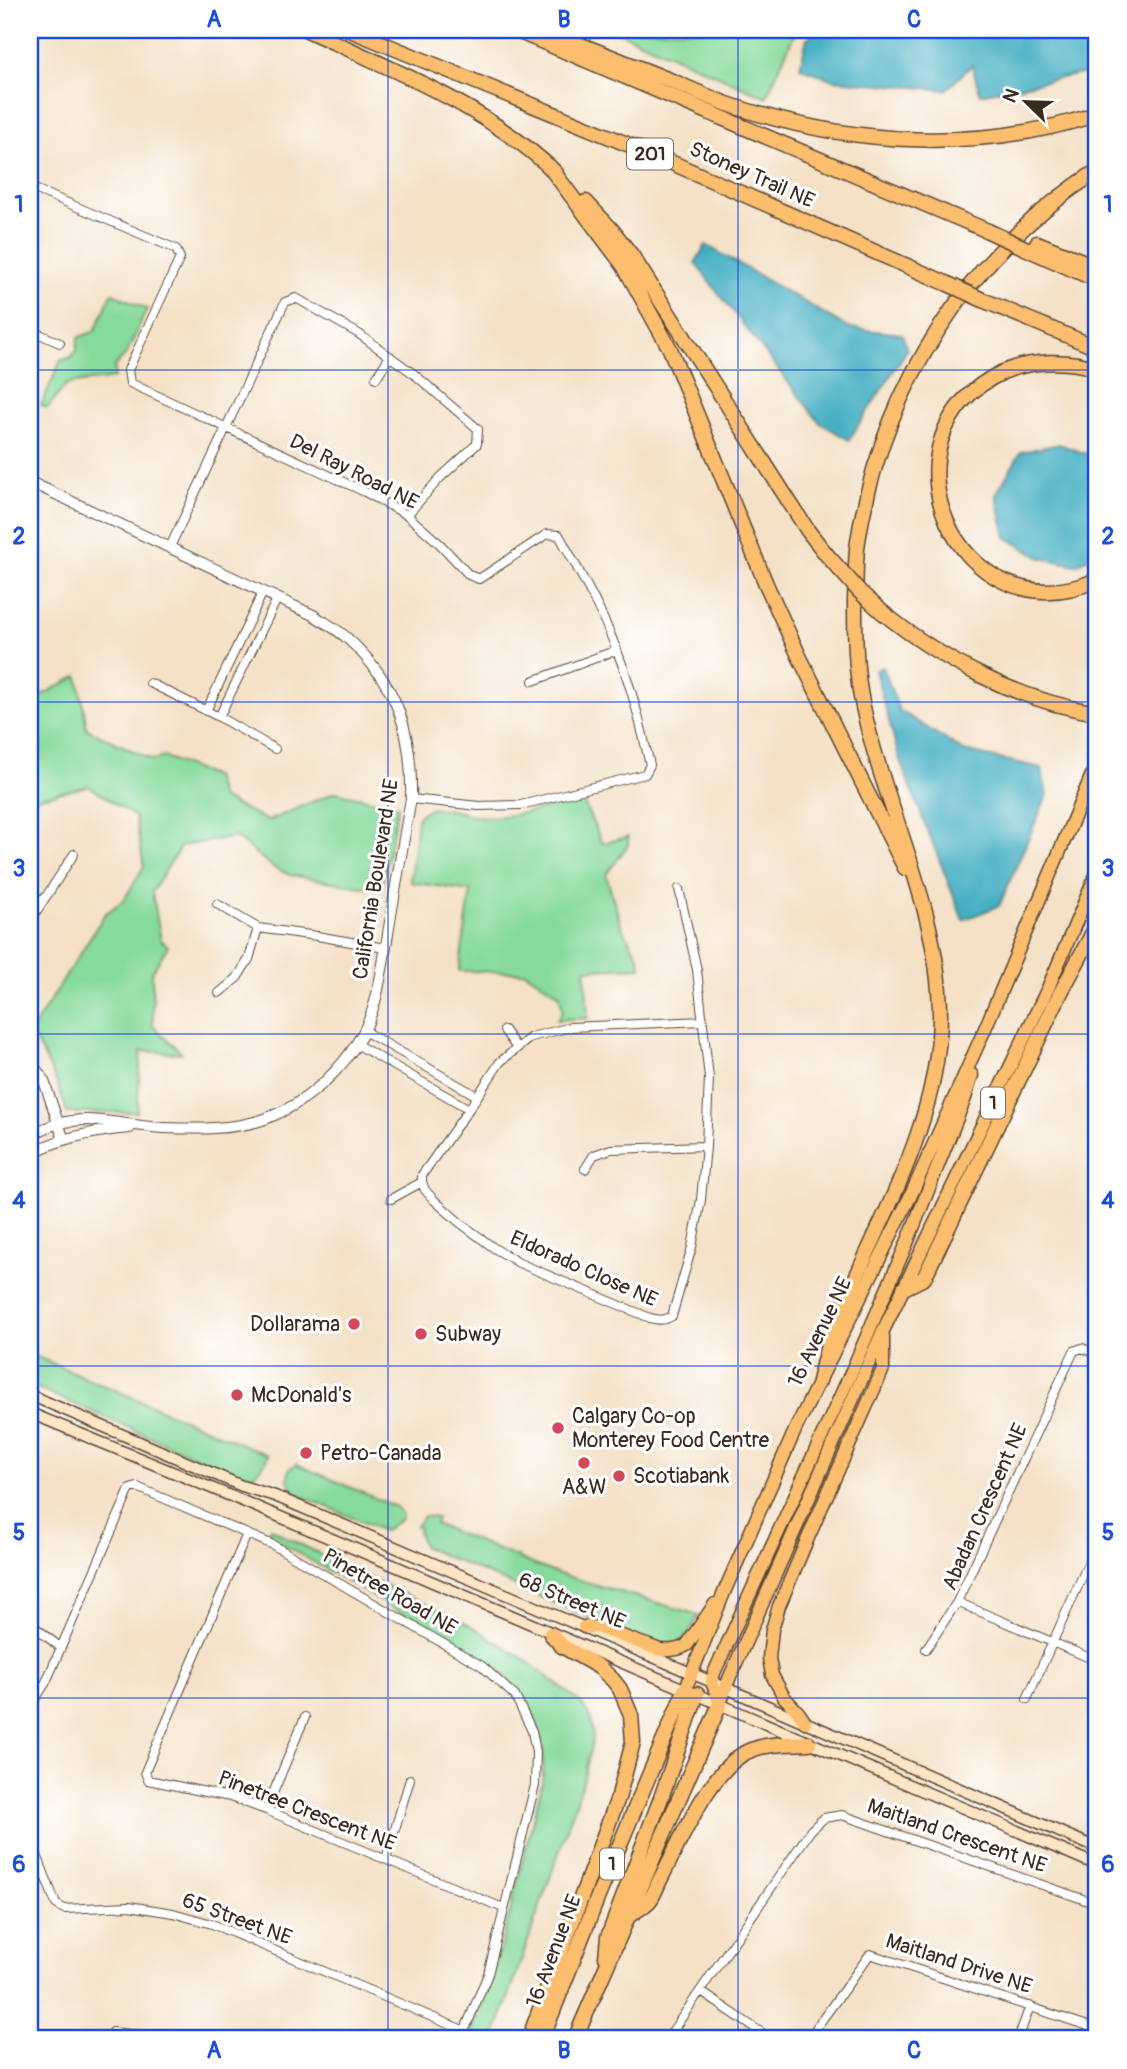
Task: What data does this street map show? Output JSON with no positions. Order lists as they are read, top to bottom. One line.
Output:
{"streets":{"highway":["201","Stoney Trail NE","1","16 Avenue NE"],"main road":["68 Street NE"],"street":["Del Ray Road NE","California Boulevard NE","Eldorado Close NE","Abadan Crescent NE","Pinetree Road NE","Pinetree Crescent NE","Maitland Crescent NE","65 Street NE","Maitland Drive NE"]},"crossings":[["Del Ray Road NE","California Boulevard NE"],["1","68 Street NE"],["16 Avenue NE","68 Street NE"],["Pinetree Road NE","Pinetree Crescent NE"],["Pinetree Road NE","65 Street NE"]],"places":["Dollarama","Subway","McDonald's","Calgary Co-op Monterey Food Centre","Petro-Canada","A&W","Scotiabank"],"north":"top left","grid":{"columns":["A","B","C"],"rows":["1","2","3","4","5","6"]}}
